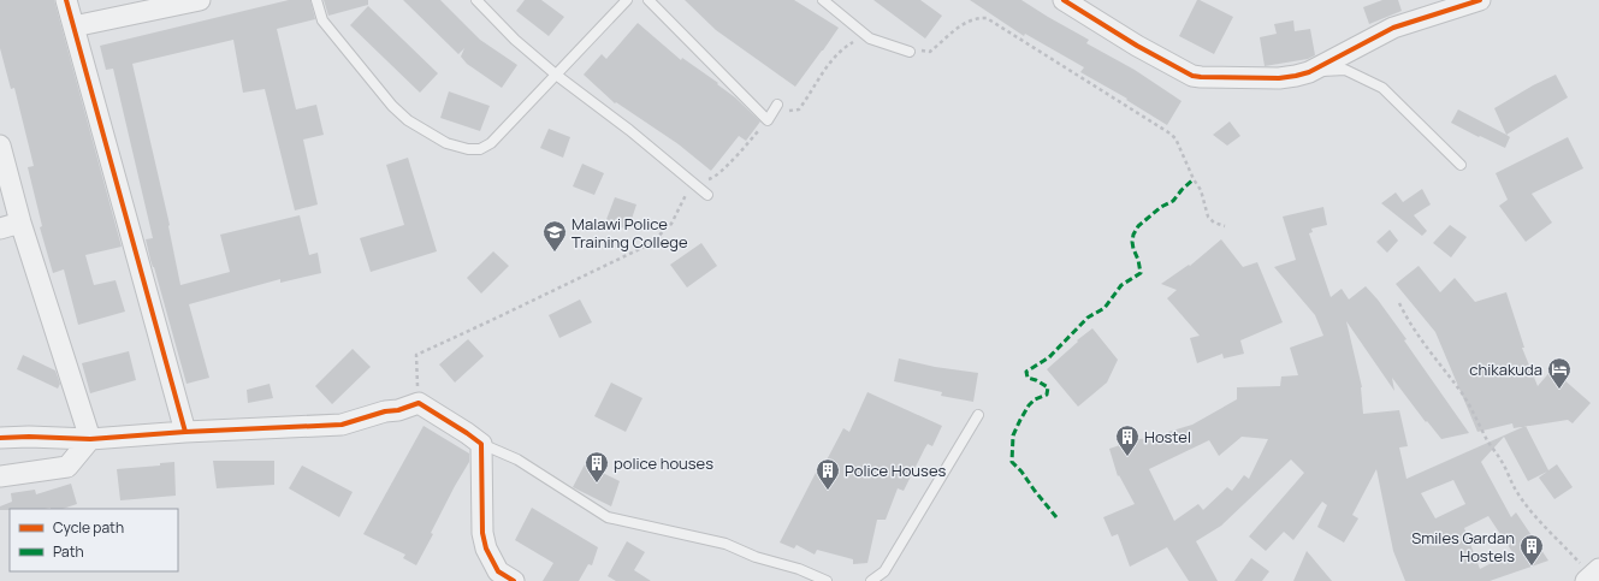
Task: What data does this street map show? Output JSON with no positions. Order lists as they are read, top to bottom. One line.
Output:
{"places":{"school or university":["Malawi Police Training College"],"hotel":["chikakuda"],"building":["Hostel","police houses","Police Houses","Smiles Gardan Hostels"]},"legend":["Cycle path","Path"]}
